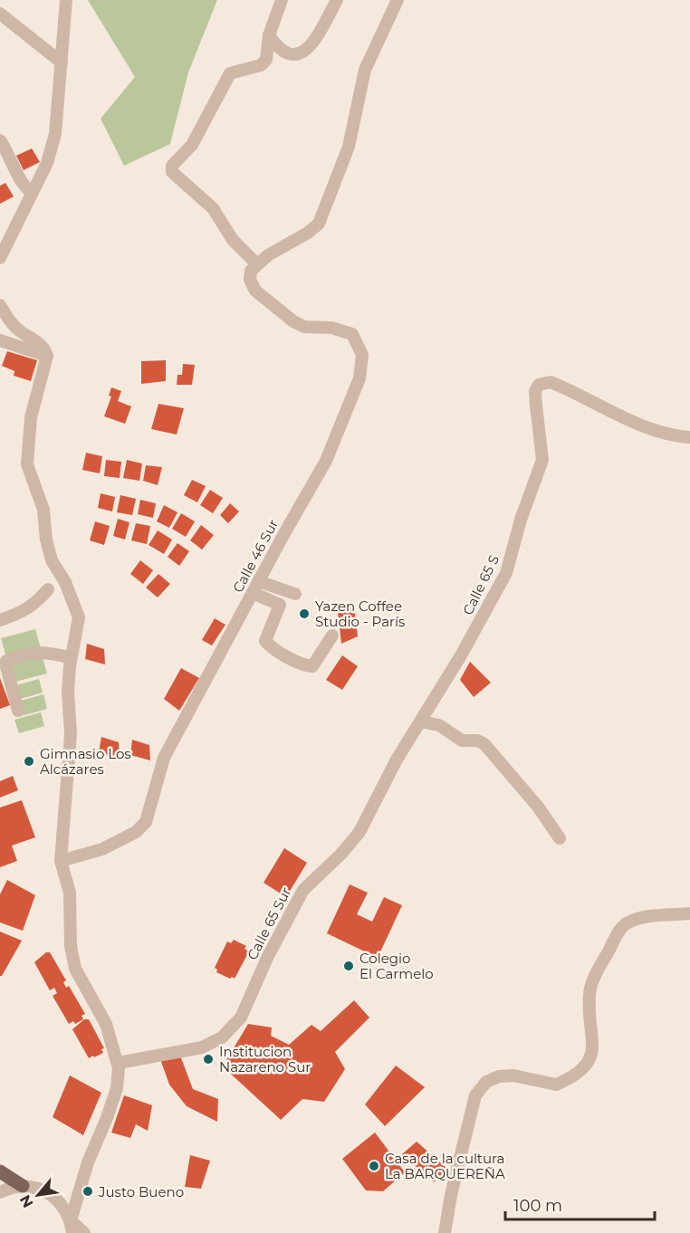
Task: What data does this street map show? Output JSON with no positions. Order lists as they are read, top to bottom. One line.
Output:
{"streets":{"street":["Calle 46 Sur","Calle 65 S","Calle 65 Sur"]},"crossings":[["Calle 65 S","Calle 65 Sur"]],"places":["Yazen Coffee Studio - París","Gimnasio Los Alcázares","Colegio El Carmelo","Institucion Nazareno Sur","Casa de la cultura La BARQUEREÑA","Justo Bueno"],"scale_bar":"100 m","north":"bottom left"}
